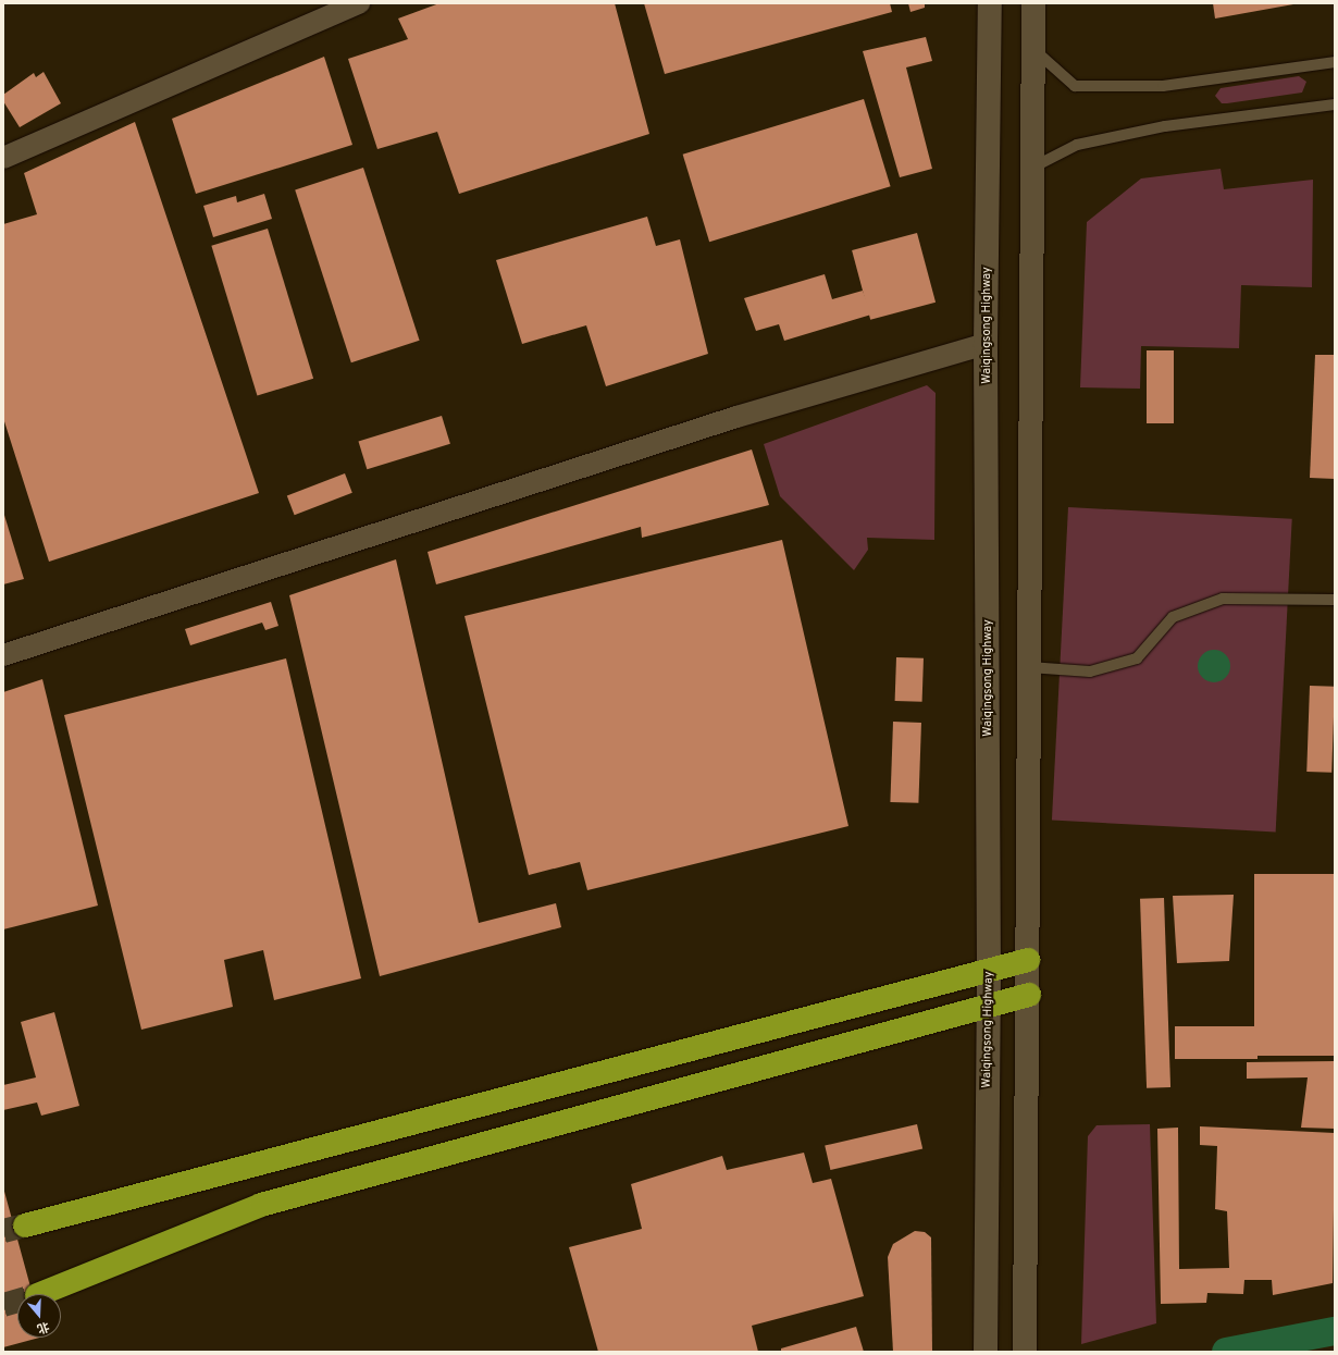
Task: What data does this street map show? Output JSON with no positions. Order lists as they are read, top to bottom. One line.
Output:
{"streets":{"main road":["Waiqingsong Highway"]},"north":"bottom"}
